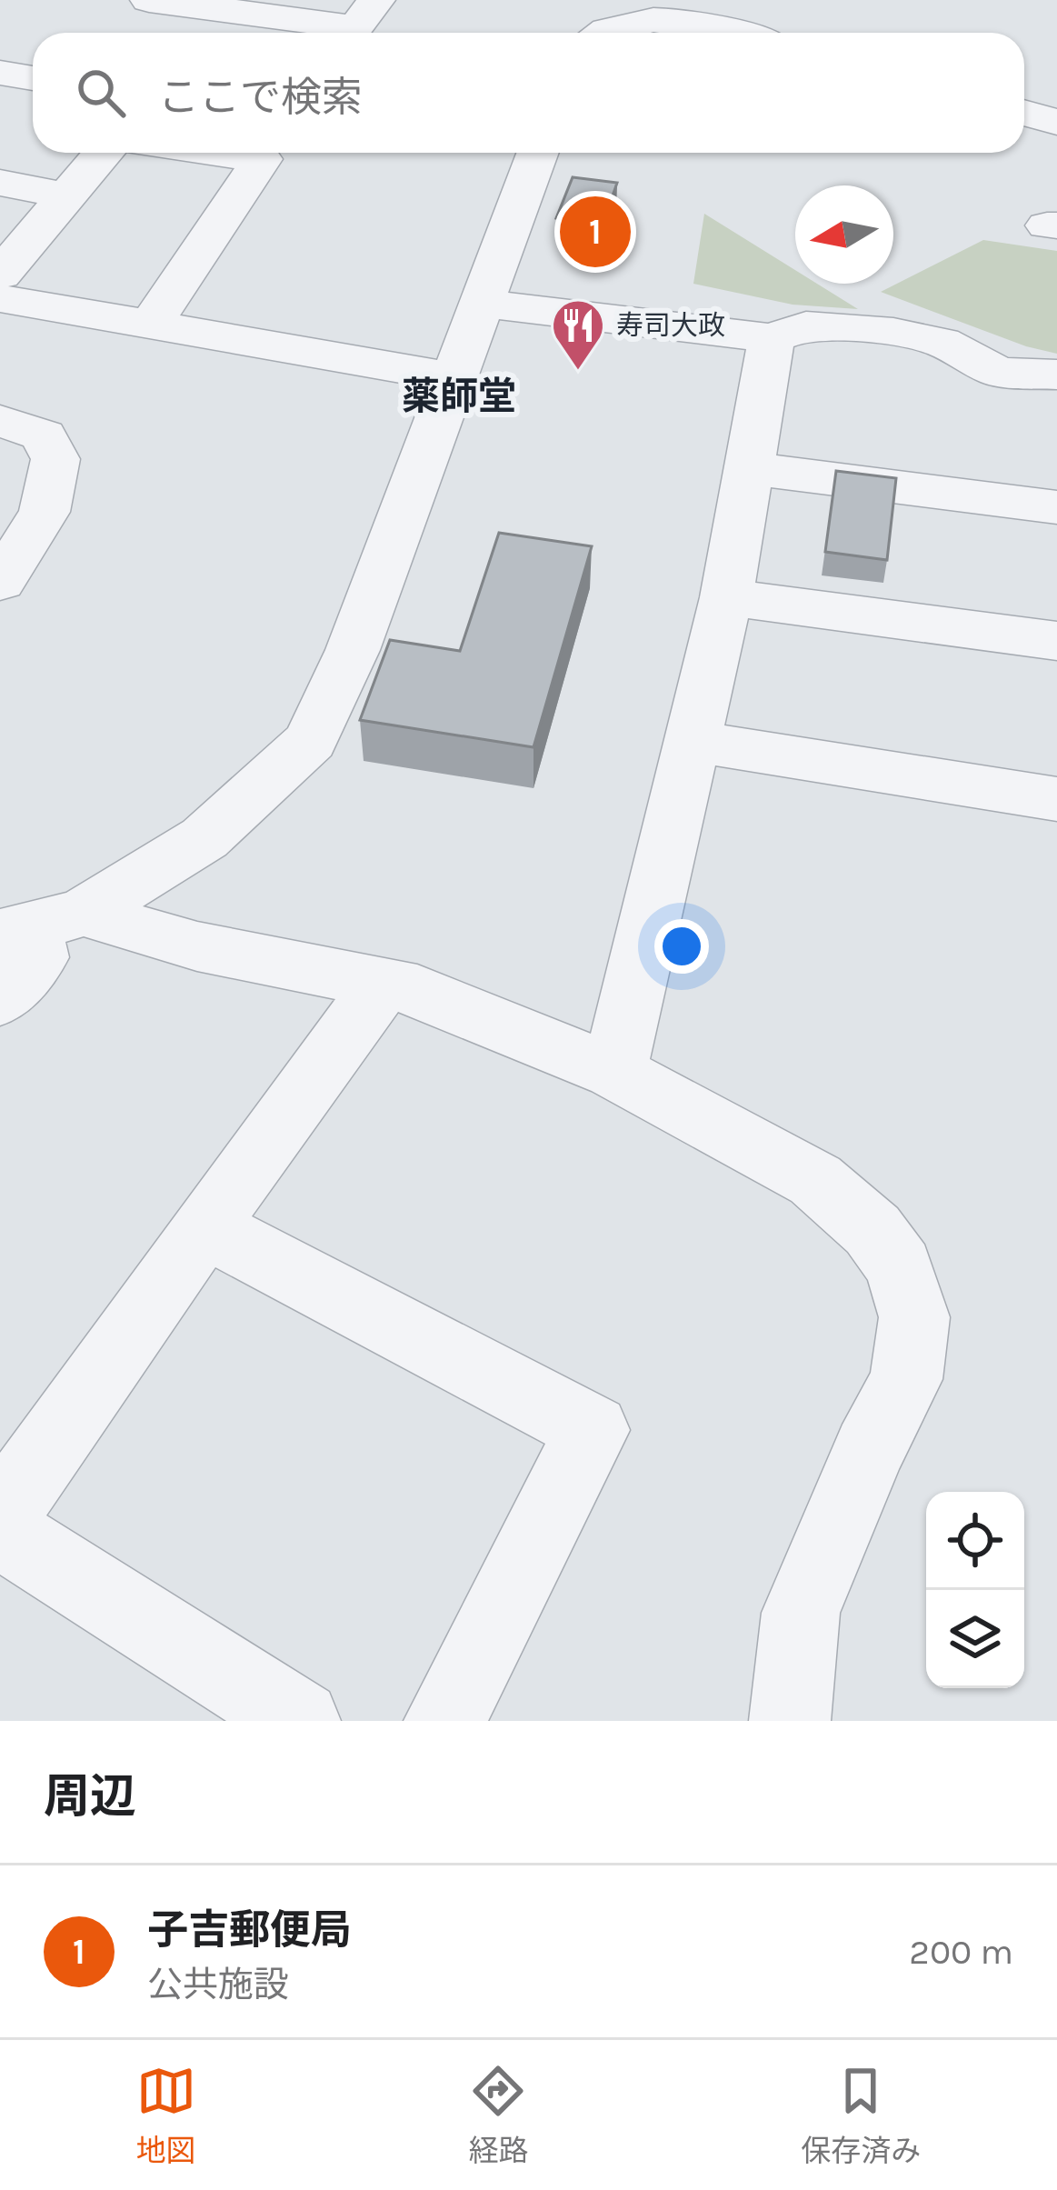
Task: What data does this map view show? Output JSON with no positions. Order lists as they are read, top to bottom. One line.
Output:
{"districts":["薬師堂"],"places":{"restaurant":["寿司大政"]},"north":"left","page":{"search":"ここで検索","pins":"1","heading":"周辺","list":[{"mark":"1","name":"子吉郵便局","note":"公共施設","value":"200 m"}],"nav":["地図","経路","保存済み"]}}
